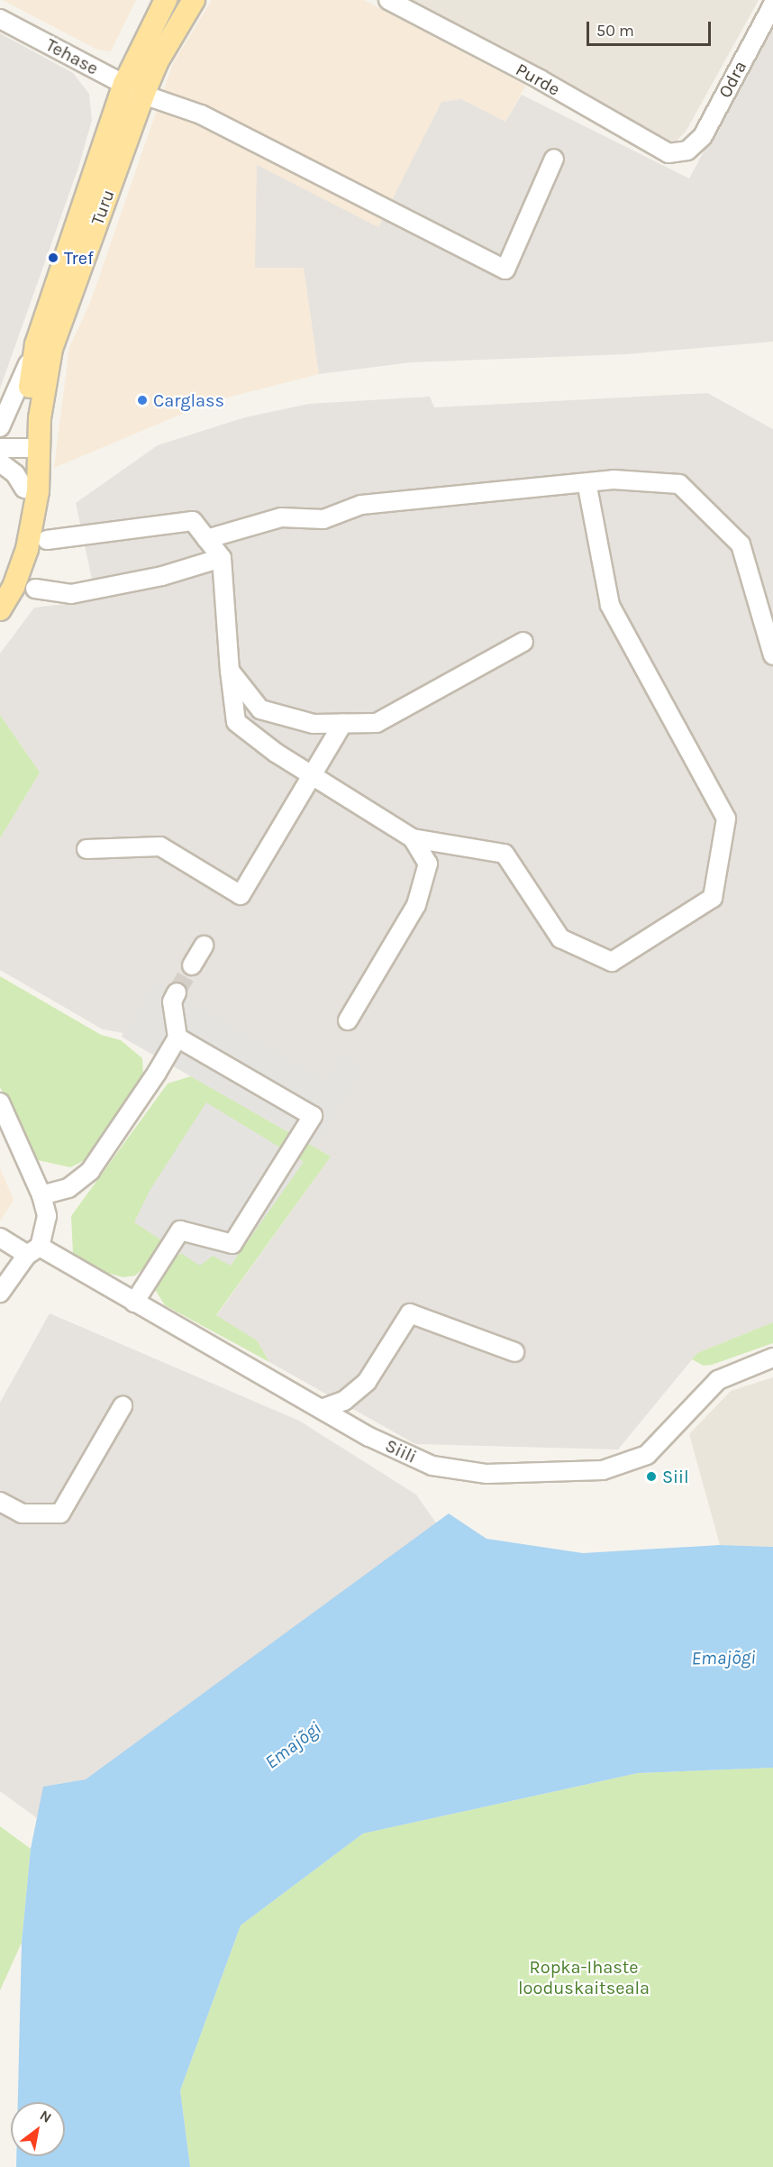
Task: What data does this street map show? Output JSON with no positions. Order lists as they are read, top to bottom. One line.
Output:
{"streets":{"main road":["Turu"],"street":["Tehase","Purde","Odra","Siili"]},"crossings":[["Tehase","Turu"],["Purde","Odra"]],"water":["Emajõgi"],"parks":["Ropka-Ihaste looduskaitseala"],"places":["Tref","Carglass","Siil"],"scale_bar":"50 m","north":"top right"}
